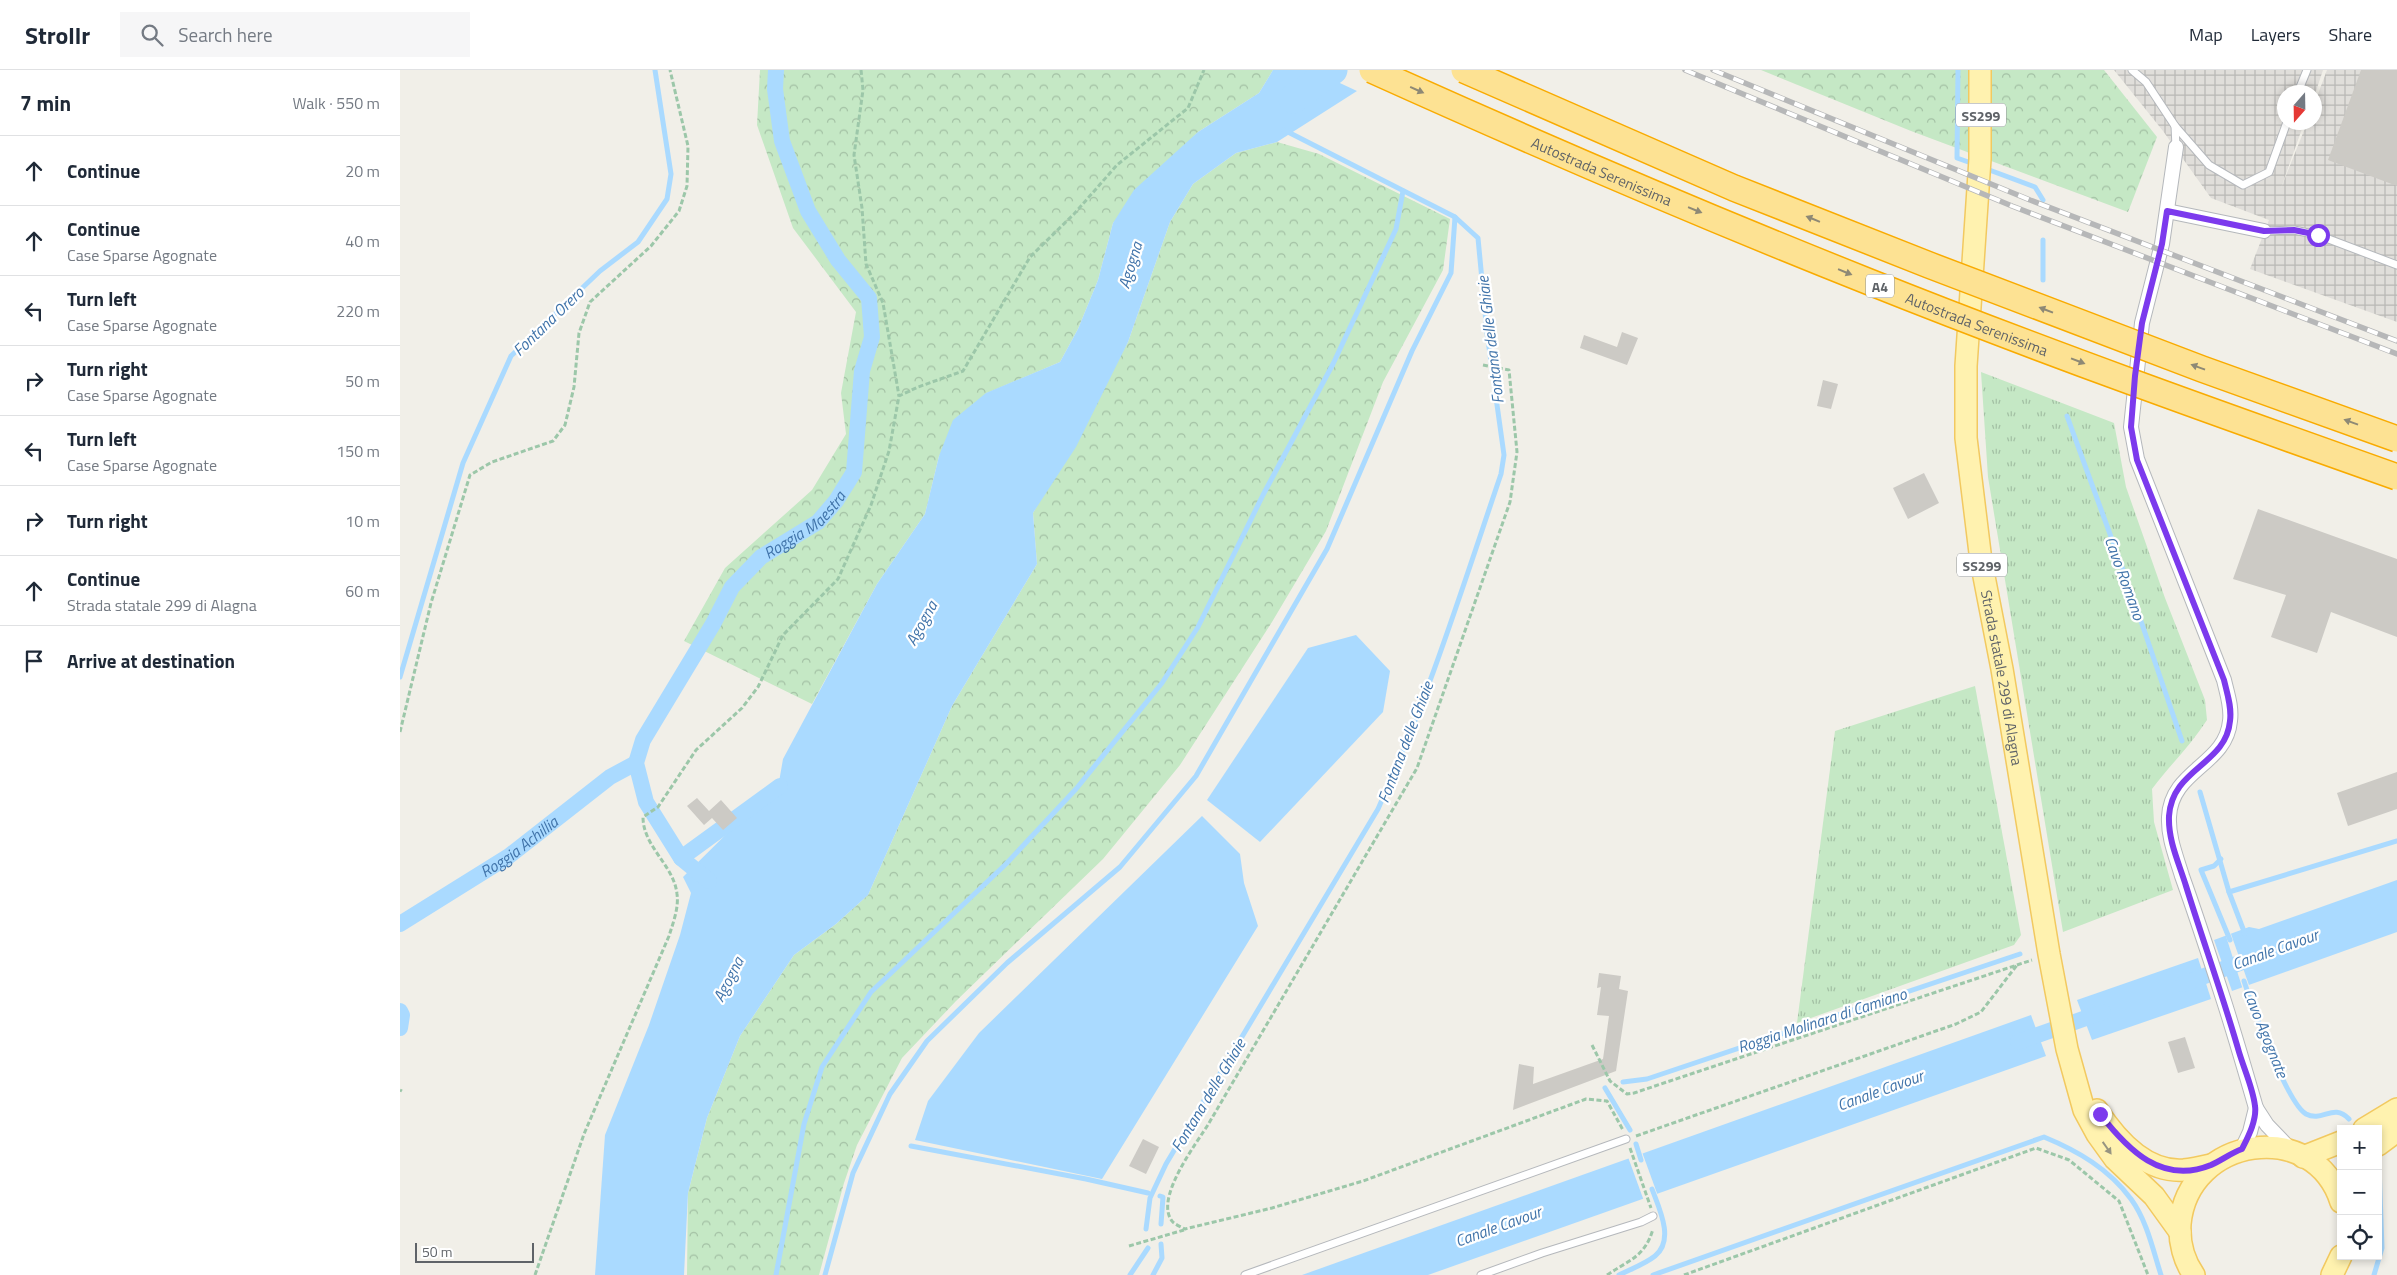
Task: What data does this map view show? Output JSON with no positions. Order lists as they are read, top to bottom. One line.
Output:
{"streets":{"highway":["Autostrada Serenissima","A4"],"main road":["SS299","Strada statale 299 di Alagna"]},"crossings":[["SS299","Strada statale 299 di Alagna"]],"water":["Agogna","Fontana Orero","Fontana delle Ghiaie","Roggia Maestra","Cavo Romano","Roggia Achillia","Canale Cavour","Roggia Molinara di Camiano","Cavo Agognate"],"scale_bar":"50 m","north":"bottom","page":{"header":"Strollr","search":"Search here","nav":["Map","Layers","Share"],"heading":["7 min","Walk · 550 m"],"list":[["Continue","20 m"],["Continue","Case Sparse Agognate","40 m"],["Turn left","Case Sparse Agognate","220 m"],["Turn right","Case Sparse Agognate","50 m"],["Turn left","Case Sparse Agognate","150 m"],["Turn right","10 m"],["Continue","Strada statale 299 di Alagna","60 m"],"Arrive at destination"],"map_buttons":["+","−"],"scale":"50 m"}}
